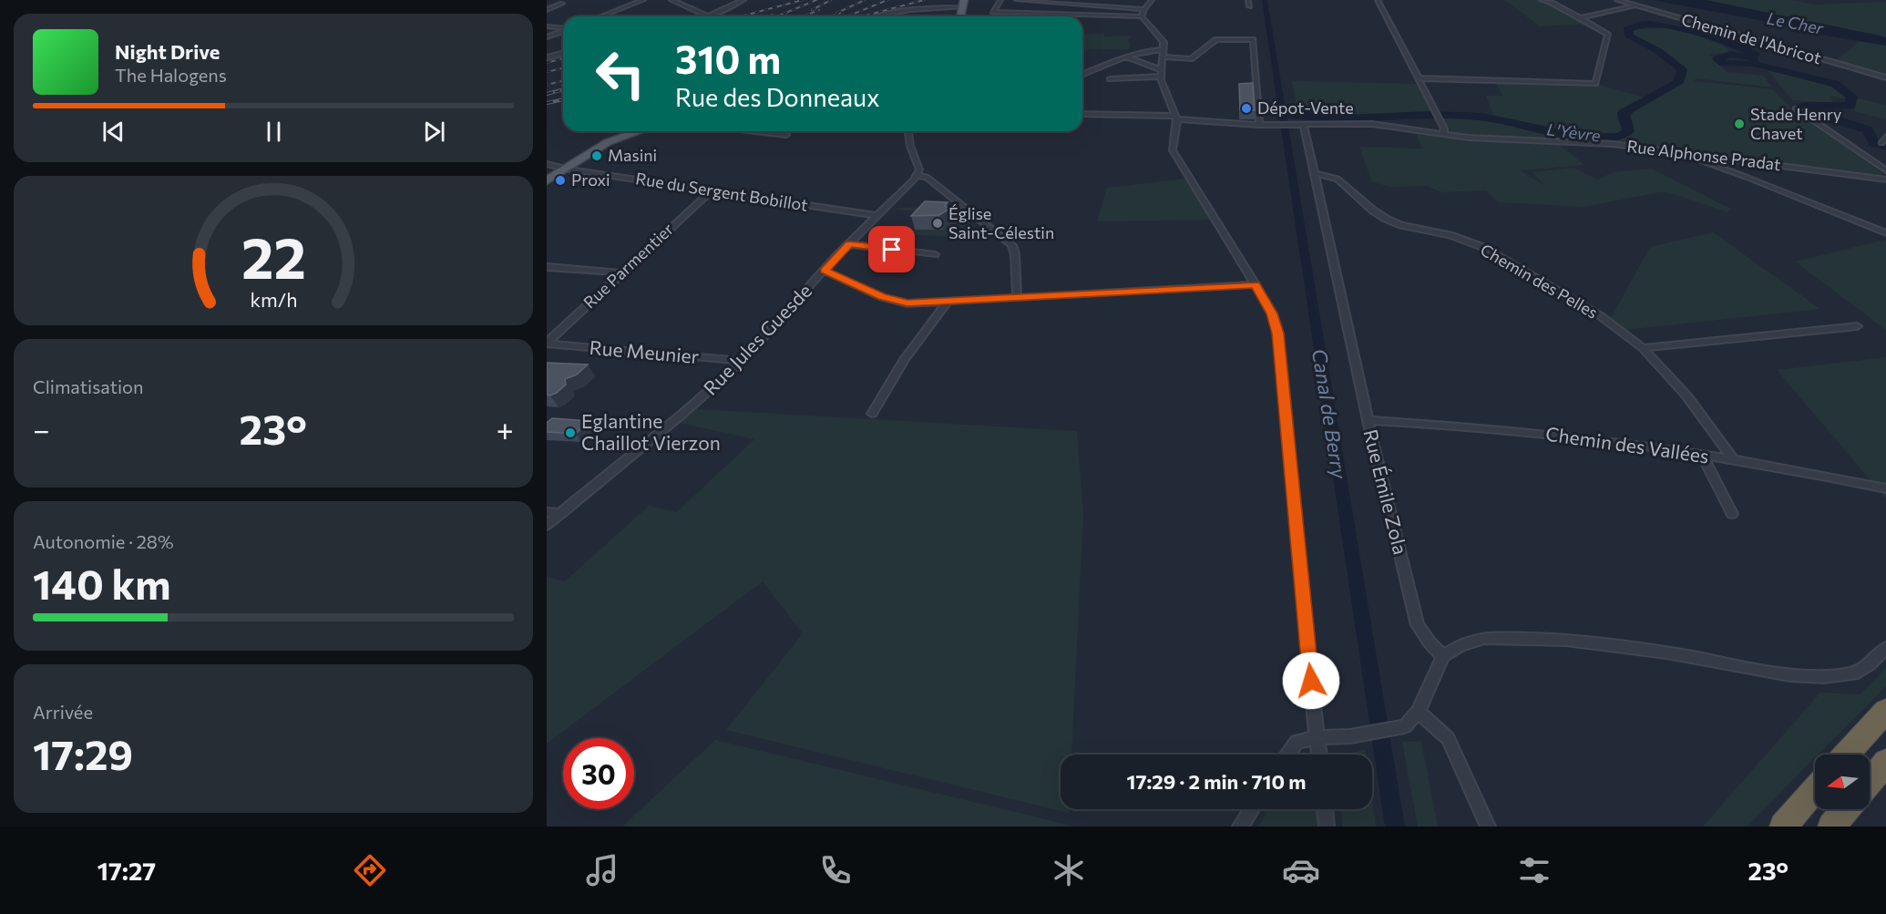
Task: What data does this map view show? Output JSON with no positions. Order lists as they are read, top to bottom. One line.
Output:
{"streets":{"street":["Chemin de l'Abricot","Rue Alphonse Pradat","Rue du Sergent Bobillot","Rue Parmentier","Chemin des Pelles","Rue Jules Guesde","Rue Meunier","Chemin des Vallées","Rue Émile Zola"]},"crossings":[["Rue Alphonse Pradat","Rue Émile Zola"],["Rue du Sergent Bobillot","Rue Parmentier"],["Rue du Sergent Bobillot","Rue Jules Guesde"],["Rue Parmentier","Rue Meunier"],["Chemin des Pelles","Chemin des Vallées"],["Chemin des Pelles","Rue Émile Zola"],["Rue Jules Guesde","Rue Meunier"],["Chemin des Vallées","Rue Émile Zola"]],"water":["Le Cher","L'Yèvre","Canal de Berry"],"places":["Dépot-Vente","Stade Henry Chavet","Masini","Proxi","Église Saint-Célestin","Eglantine Chaillot Vierzon"],"north":"left","page":{"turn":["310 m","Rue des Donneaux"],"song":["Night Drive","The Halogens"],"tile":["Climatisation",["Autonomie · 28%","140 km"],["Arrivée","17:29"]],"heat":["−","23°","+"],"limit":"30","trip":"17:29 · 2 min · 710 m","tabs":["17:27","23°"],"gauge":["22","km/h"]}}
